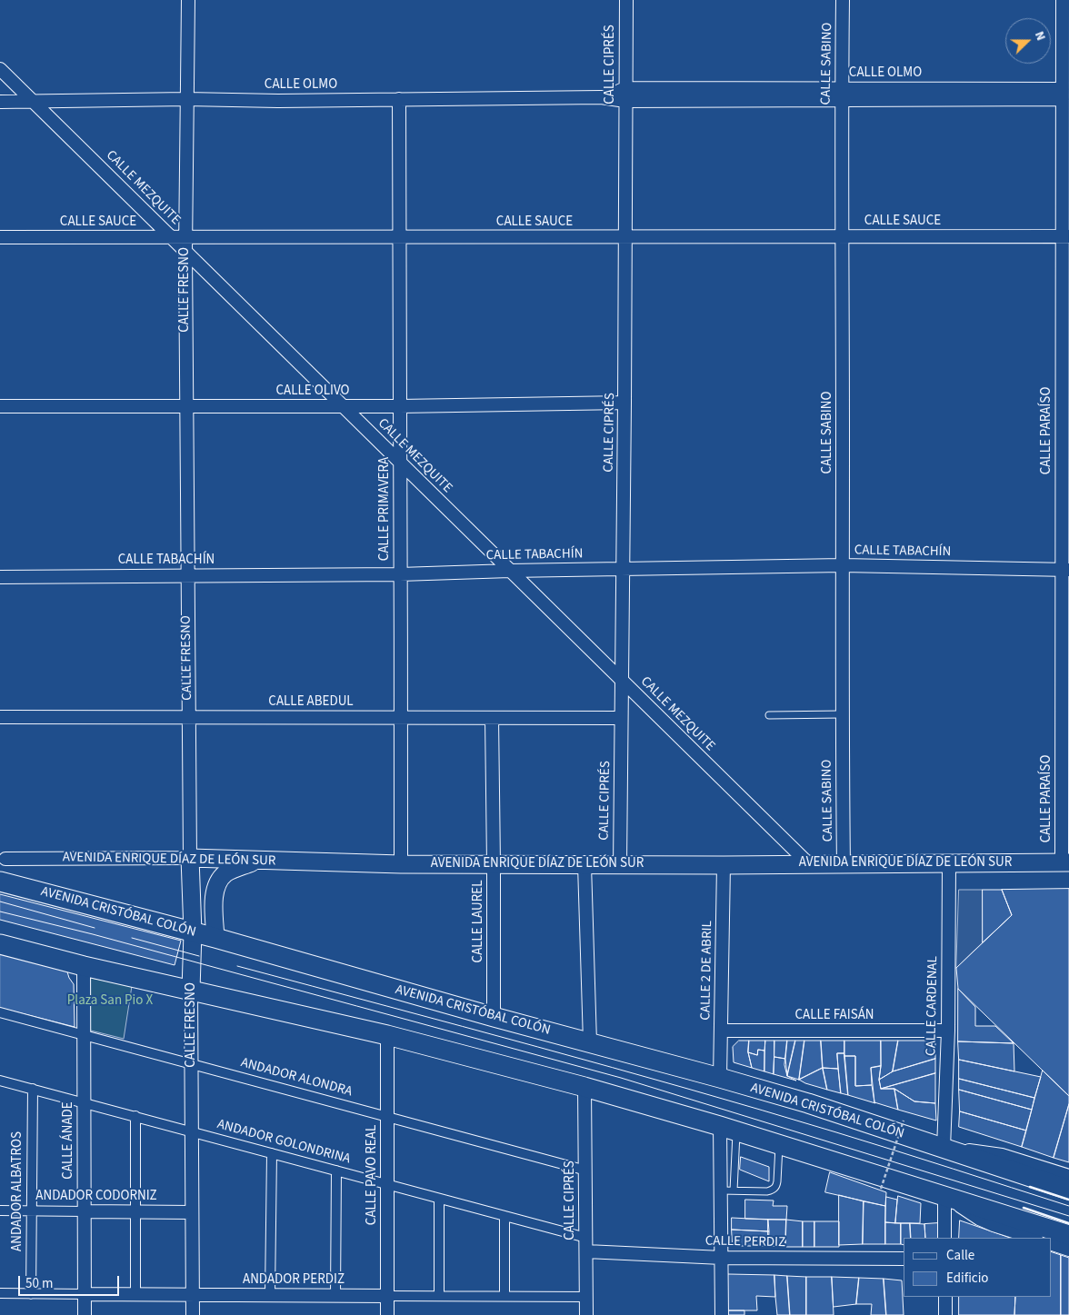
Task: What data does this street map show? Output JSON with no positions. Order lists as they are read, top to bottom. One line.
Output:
{"streets":{"main road":["CALLE FRESNO","AVENIDA ENRIQUE DÍAZ DE LEÓN SUR","AVENIDA CRISTÓBAL COLÓN"],"street":["CALLE SABINO","CALLE CIPRÉS","CALLE OLMO","CALLE MEZQUITE","CALLE SAUCE","CALLE OLIVO","CALLE PARAÍSO","CALLE PRIMAVERA","CALLE TABACHÍN","CALLE ABEDUL","CALLE LAUREL","CALLE 2 DE ABRIL","CALLE CARDENAL","CALLE FAISÁN","ANDADOR ALONDRA","CALLE ÁNADE","ANDADOR GOLONDRINA","CALLE PAVO REAL","ANDADOR ALBATROS","ANDADOR CODORNIZ","CALLE PERDIZ","ANDADOR PERDIZ"]},"crossings":[["CALLE SABINO","CALLE OLMO"],["CALLE SABINO","CALLE SAUCE"],["CALLE SABINO","CALLE TABACHÍN"],["CALLE SABINO","AVENIDA ENRIQUE DÍAZ DE LEÓN SUR"],["CALLE CIPRÉS","CALLE OLMO"],["CALLE CIPRÉS","CALLE MEZQUITE"],["CALLE CIPRÉS","CALLE SAUCE"],["CALLE CIPRÉS","CALLE OLIVO"],["CALLE CIPRÉS","CALLE TABACHÍN"],["CALLE CIPRÉS","CALLE ABEDUL"],["CALLE CIPRÉS","AVENIDA ENRIQUE DÍAZ DE LEÓN SUR"],["CALLE CIPRÉS","ANDADOR ALONDRA"],["CALLE CIPRÉS","ANDADOR GOLONDRINA"],["CALLE CIPRÉS","CALLE PERDIZ"],["CALLE CIPRÉS","ANDADOR PERDIZ"],["CALLE OLMO","CALLE MEZQUITE"],["CALLE OLMO","CALLE FRESNO"],["CALLE OLMO","CALLE PARAÍSO"],["CALLE OLMO","CALLE PRIMAVERA"],["CALLE MEZQUITE","CALLE SAUCE"],["CALLE MEZQUITE","CALLE FRESNO"],["CALLE MEZQUITE","CALLE OLIVO"],["CALLE MEZQUITE","CALLE PRIMAVERA"],["CALLE MEZQUITE","CALLE TABACHÍN"],["CALLE MEZQUITE","AVENIDA ENRIQUE DÍAZ DE LEÓN SUR"],["CALLE SAUCE","CALLE FRESNO"],["CALLE SAUCE","CALLE PARAÍSO"],["CALLE SAUCE","CALLE PRIMAVERA"],["CALLE FRESNO","CALLE OLIVO"],["CALLE FRESNO","CALLE TABACHÍN"],["CALLE FRESNO","CALLE ABEDUL"],["CALLE FRESNO","AVENIDA ENRIQUE DÍAZ DE LEÓN SUR"],["CALLE FRESNO","AVENIDA CRISTÓBAL COLÓN"],["CALLE FRESNO","ANDADOR ALONDRA"],["CALLE FRESNO","ANDADOR GOLONDRINA"],["CALLE FRESNO","ANDADOR CODORNIZ"],["CALLE FRESNO","ANDADOR PERDIZ"],["CALLE OLIVO","CALLE PRIMAVERA"],["CALLE PARAÍSO","CALLE TABACHÍN"],["CALLE PARAÍSO","AVENIDA ENRIQUE DÍAZ DE LEÓN SUR"],["CALLE PRIMAVERA","CALLE TABACHÍN"],["CALLE PRIMAVERA","CALLE ABEDUL"],["CALLE PRIMAVERA","AVENIDA ENRIQUE DÍAZ DE LEÓN SUR"],["CALLE ABEDUL","CALLE LAUREL"],["AVENIDA ENRIQUE DÍAZ DE LEÓN SUR","CALLE LAUREL"],["AVENIDA ENRIQUE DÍAZ DE LEÓN SUR","CALLE 2 DE ABRIL"],["AVENIDA ENRIQUE DÍAZ DE LEÓN SUR","CALLE CARDENAL"],["AVENIDA CRISTÓBAL COLÓN","CALLE LAUREL"],["AVENIDA CRISTÓBAL COLÓN","CALLE 2 DE ABRIL"],["AVENIDA CRISTÓBAL COLÓN","CALLE CARDENAL"],["CALLE 2 DE ABRIL","CALLE FAISÁN"],["CALLE CARDENAL","CALLE FAISÁN"],["ANDADOR ALONDRA","CALLE ÁNADE"],["ANDADOR ALONDRA","CALLE PAVO REAL"],["CALLE ÁNADE","ANDADOR GOLONDRINA"],["CALLE ÁNADE","ANDADOR CODORNIZ"],["CALLE ÁNADE","ANDADOR PERDIZ"],["ANDADOR GOLONDRINA","CALLE PAVO REAL"],["ANDADOR GOLONDRINA","ANDADOR ALBATROS"],["CALLE PAVO REAL","ANDADOR PERDIZ"],["ANDADOR ALBATROS","ANDADOR CODORNIZ"],["ANDADOR ALBATROS","ANDADOR PERDIZ"]],"parks":["Plaza San Pio X"],"legend":["Calle","Edificio"],"scale_bar":"50 m","north":"right"}
